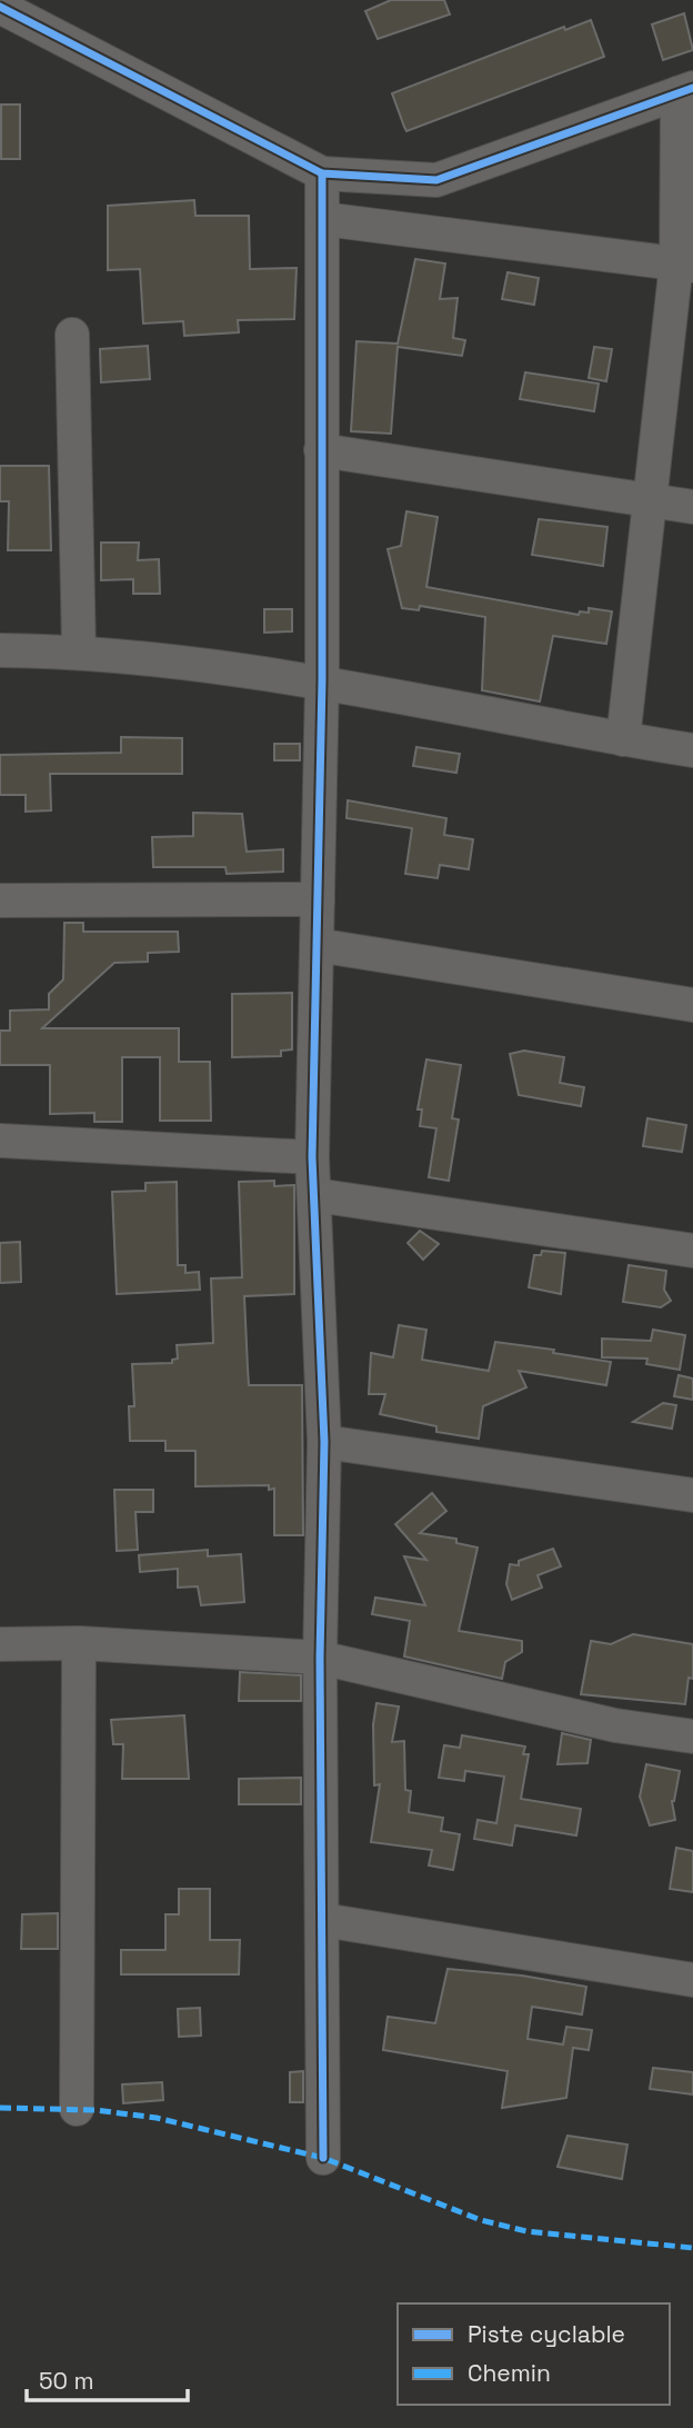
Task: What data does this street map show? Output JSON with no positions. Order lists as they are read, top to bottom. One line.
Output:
{"legend":["Piste cyclable","Chemin"],"scale_bar":"50 m"}
